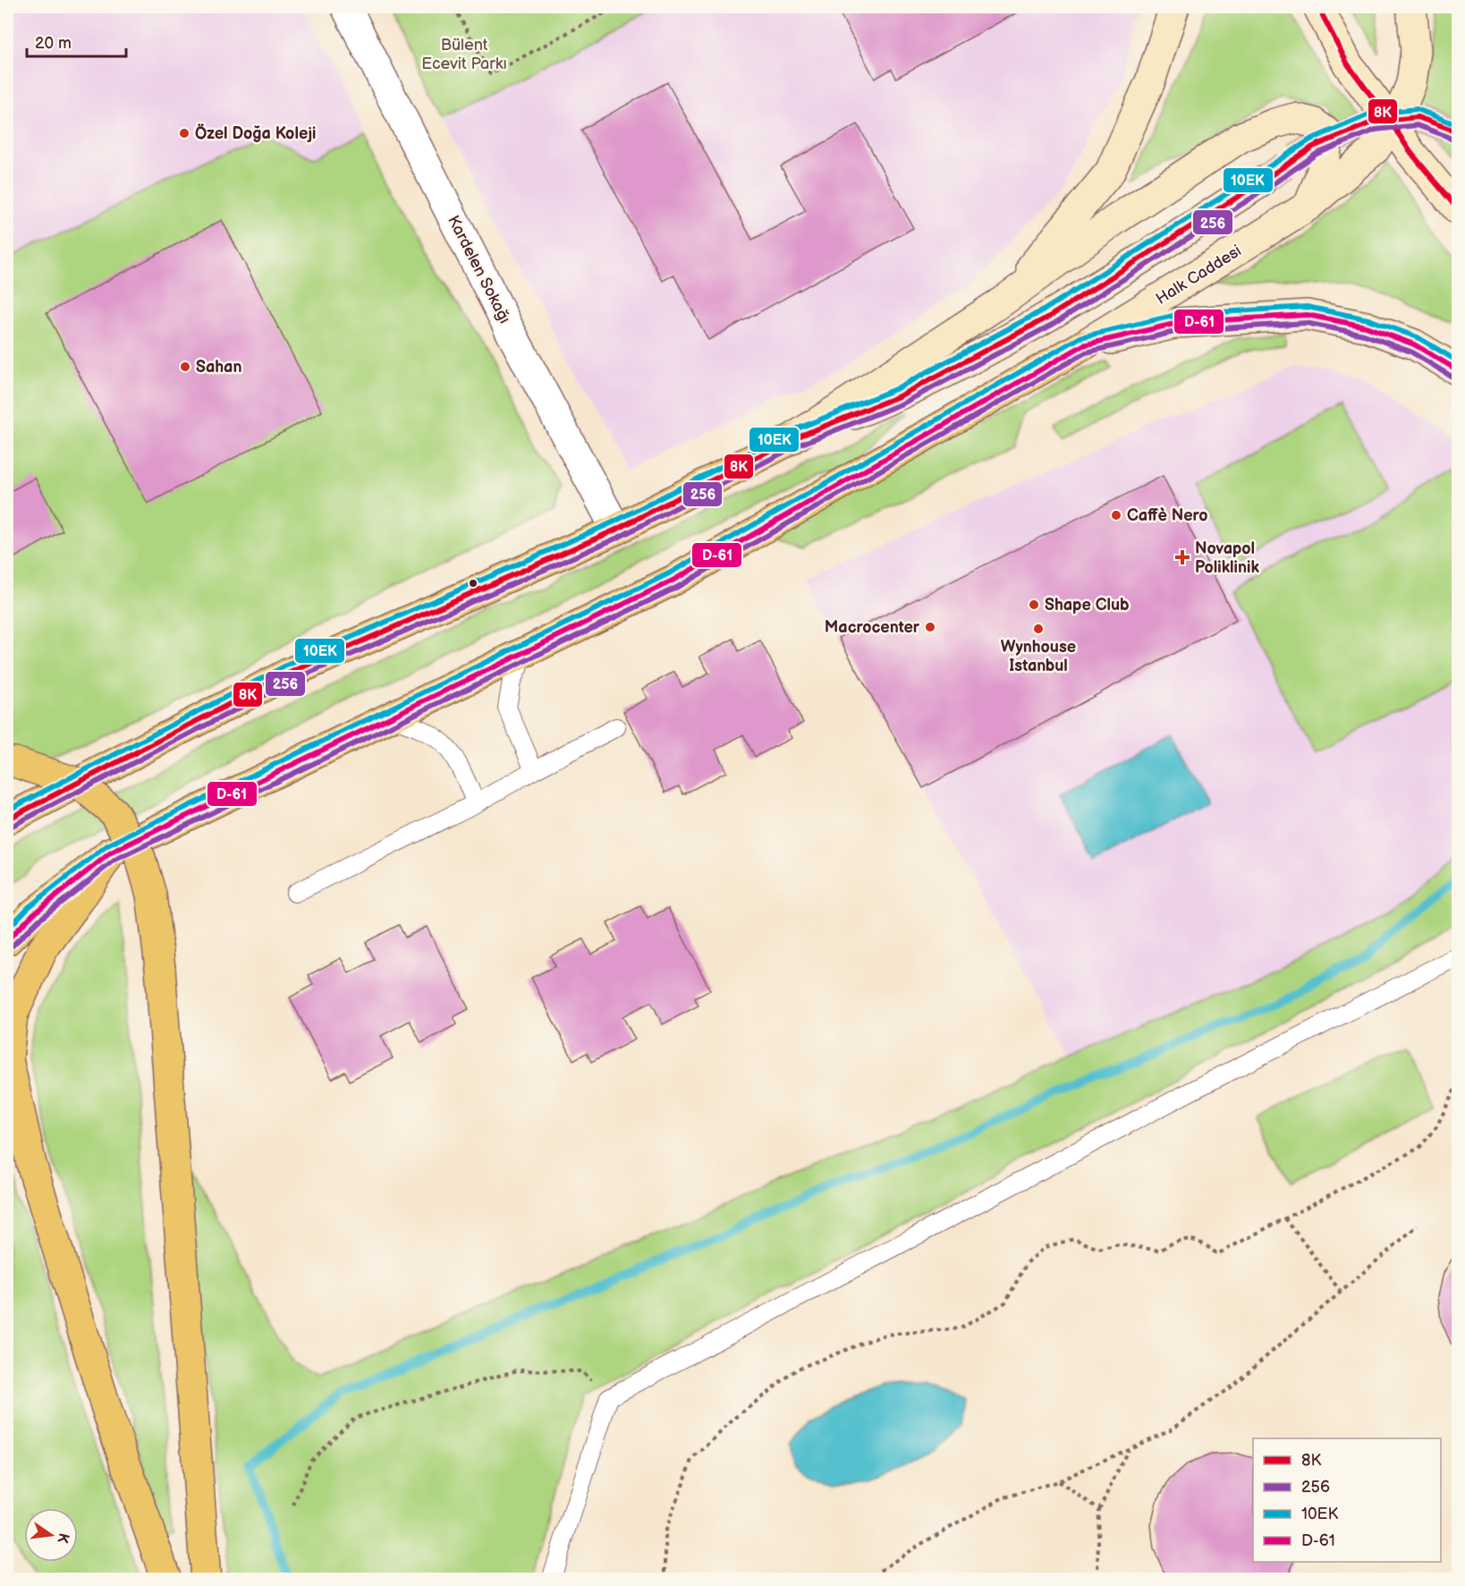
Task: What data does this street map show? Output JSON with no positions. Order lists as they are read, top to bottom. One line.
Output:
{"streets":{"main road":["Halk Caddesi"],"street":["Kardelen Sokağı"]},"parks":["Bülent Ecevit Parkı"],"places":{"other":["Özel Doğa Koleji","Sahan","Caffè Nero","Shape Club","Macrocenter","Wynhouse Istanbul"],"health":["Novapol Poliklinik"]},"lines":["transit line 8K","transit line 10EK","transit line 256","transit line D-61"],"legend":["8K","256","10EK","D-61"],"scale_bar":"20 m","north":"right"}
